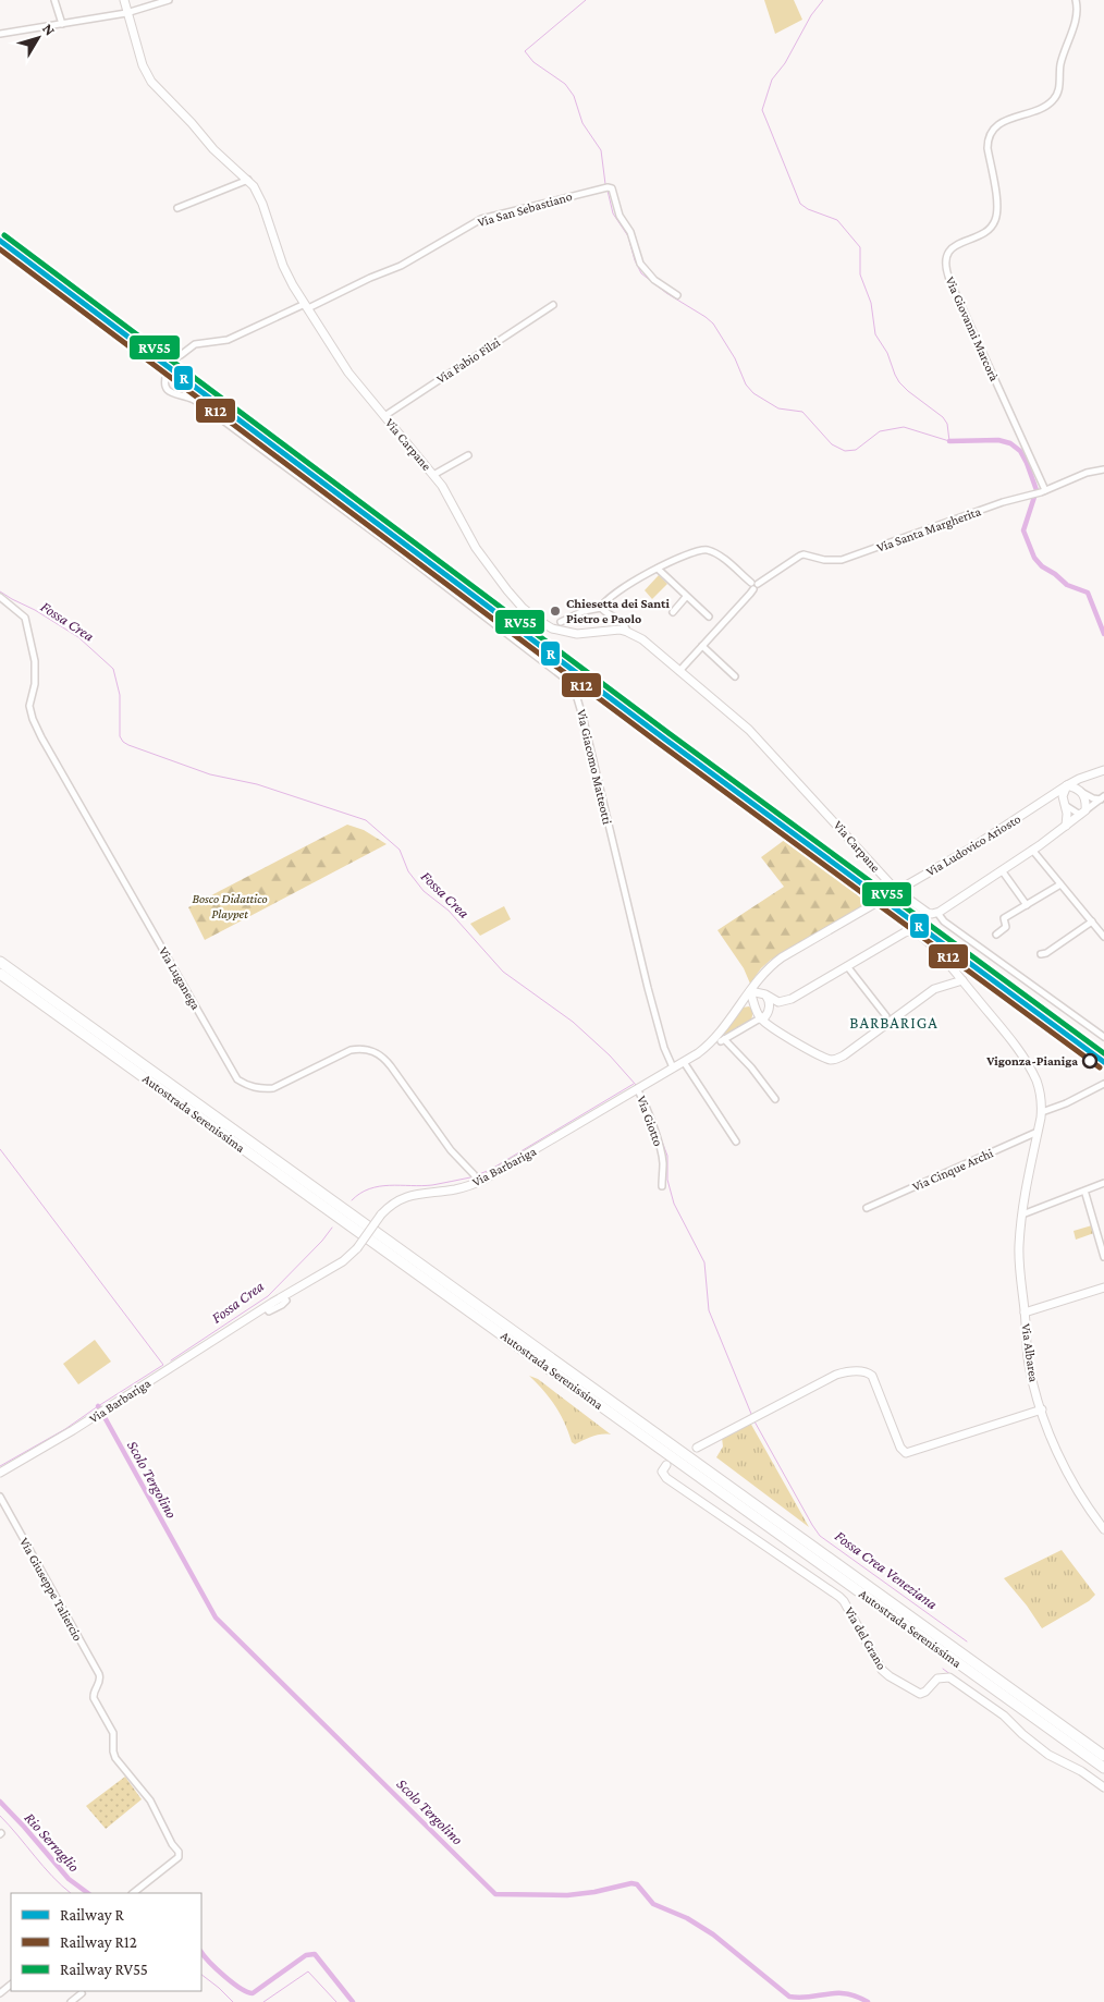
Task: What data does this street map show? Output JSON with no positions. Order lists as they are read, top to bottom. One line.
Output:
{"streets":{"highway":["Autostrada Serenissima"],"street":["Via San Sebastiano","Via Giovanni Marcorà","Via Fabio Filzi","Via Carpane","Via Santa Margherita","Via Giacomo Matteotti","Via Ludovico Ariosto","Via Luganega","Via Giotto","Via Barbariga","Via Cinque Archi","Via Albarea","Via Giuseppe Taliercio","Via del Grano"]},"crossings":[["Via San Sebastiano","Via Carpane"],["Via Giovanni Marcorà","Via Santa Margherita"],["Via Fabio Filzi","Via Carpane"],["Via Carpane","Via Santa Margherita"],["Via Carpane","Via Ludovico Ariosto"],["Via Giacomo Matteotti","Via Barbariga"],["Via Luganega","Via Barbariga"],["Via Giotto","Via Barbariga"],["Via Cinque Archi","Via Albarea"]],"districts":["BARBARIGA"],"water":["Fossa Crea","Scolo Tergolino","Fossa Crea Veneziana","Rio Serraglio"],"parks":["Bosco Didattico Playpet"],"places":["Chiesetta dei Santi Pietro e Paolo","Vigonza-Pianiga"],"lines":["rail line RV55","rail line R","rail line R12"],"legend":["Railway R","Railway R12","Railway RV55"],"north":"top right"}
